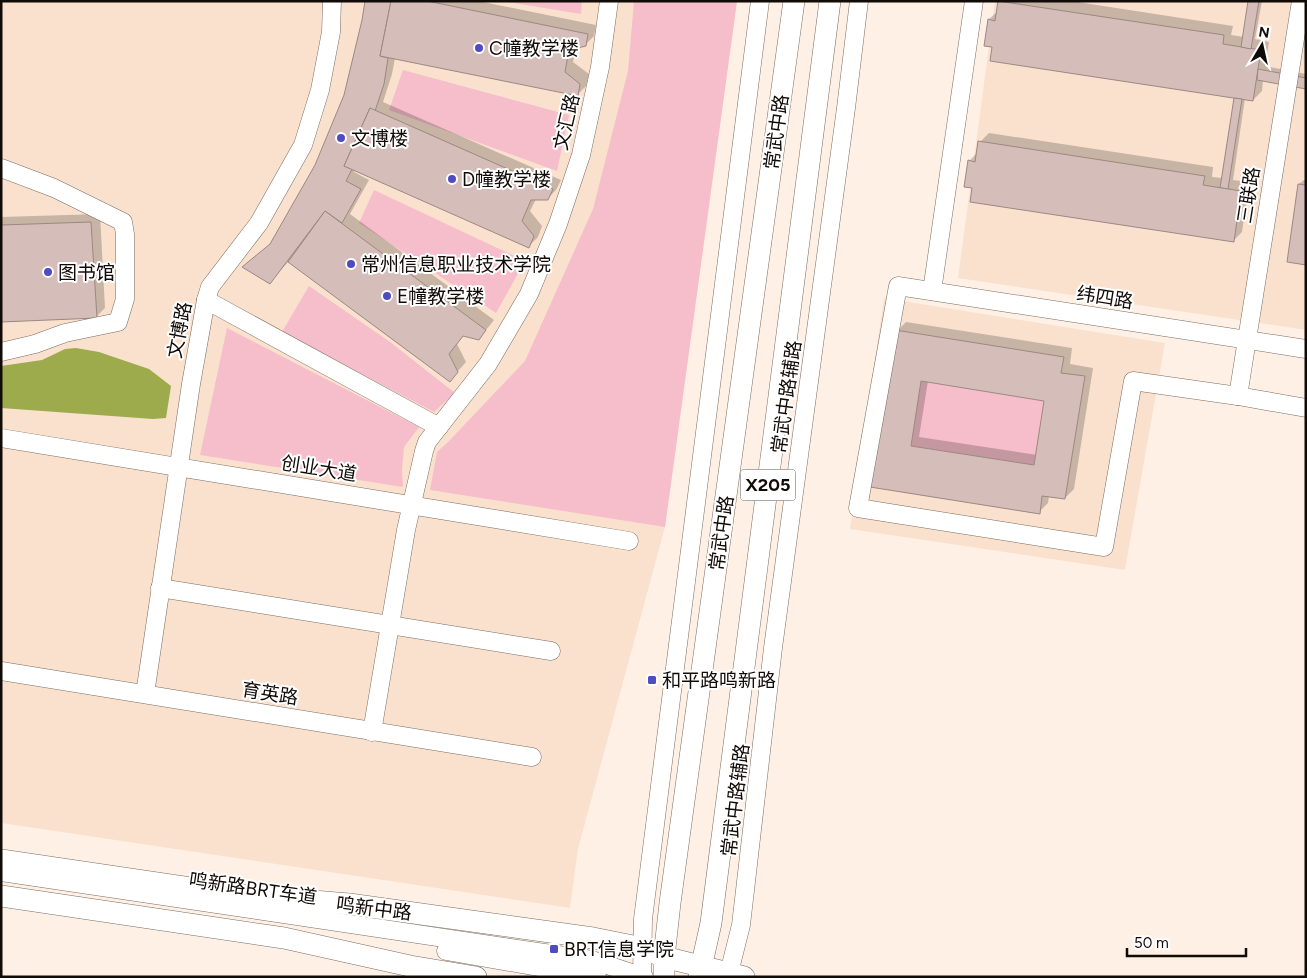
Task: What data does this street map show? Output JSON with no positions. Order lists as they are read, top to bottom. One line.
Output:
{"streets":{"main road":["常武中路","X205","鸣新中路"],"street":["文汇路","三联路","纬四路","文博路","常武中路辅路","创业大道","育英路","鸣新路BRT车道"]},"crossings":[["文汇路","创业大道"],["文汇路","育英路"],["常武中路","鸣新中路"],["三联路","纬四路"],["文博路","创业大道"],["文博路","育英路"],["常武中路辅路","鸣新中路"]],"places":{"other":["C幢教学楼","文博楼","D幢教学楼","常州信息职业技术学院","图书馆","E幢教学楼"],"transit":["和平路鸣新路","BRT信息学院"]},"scale_bar":"50 m","north":"top"}
